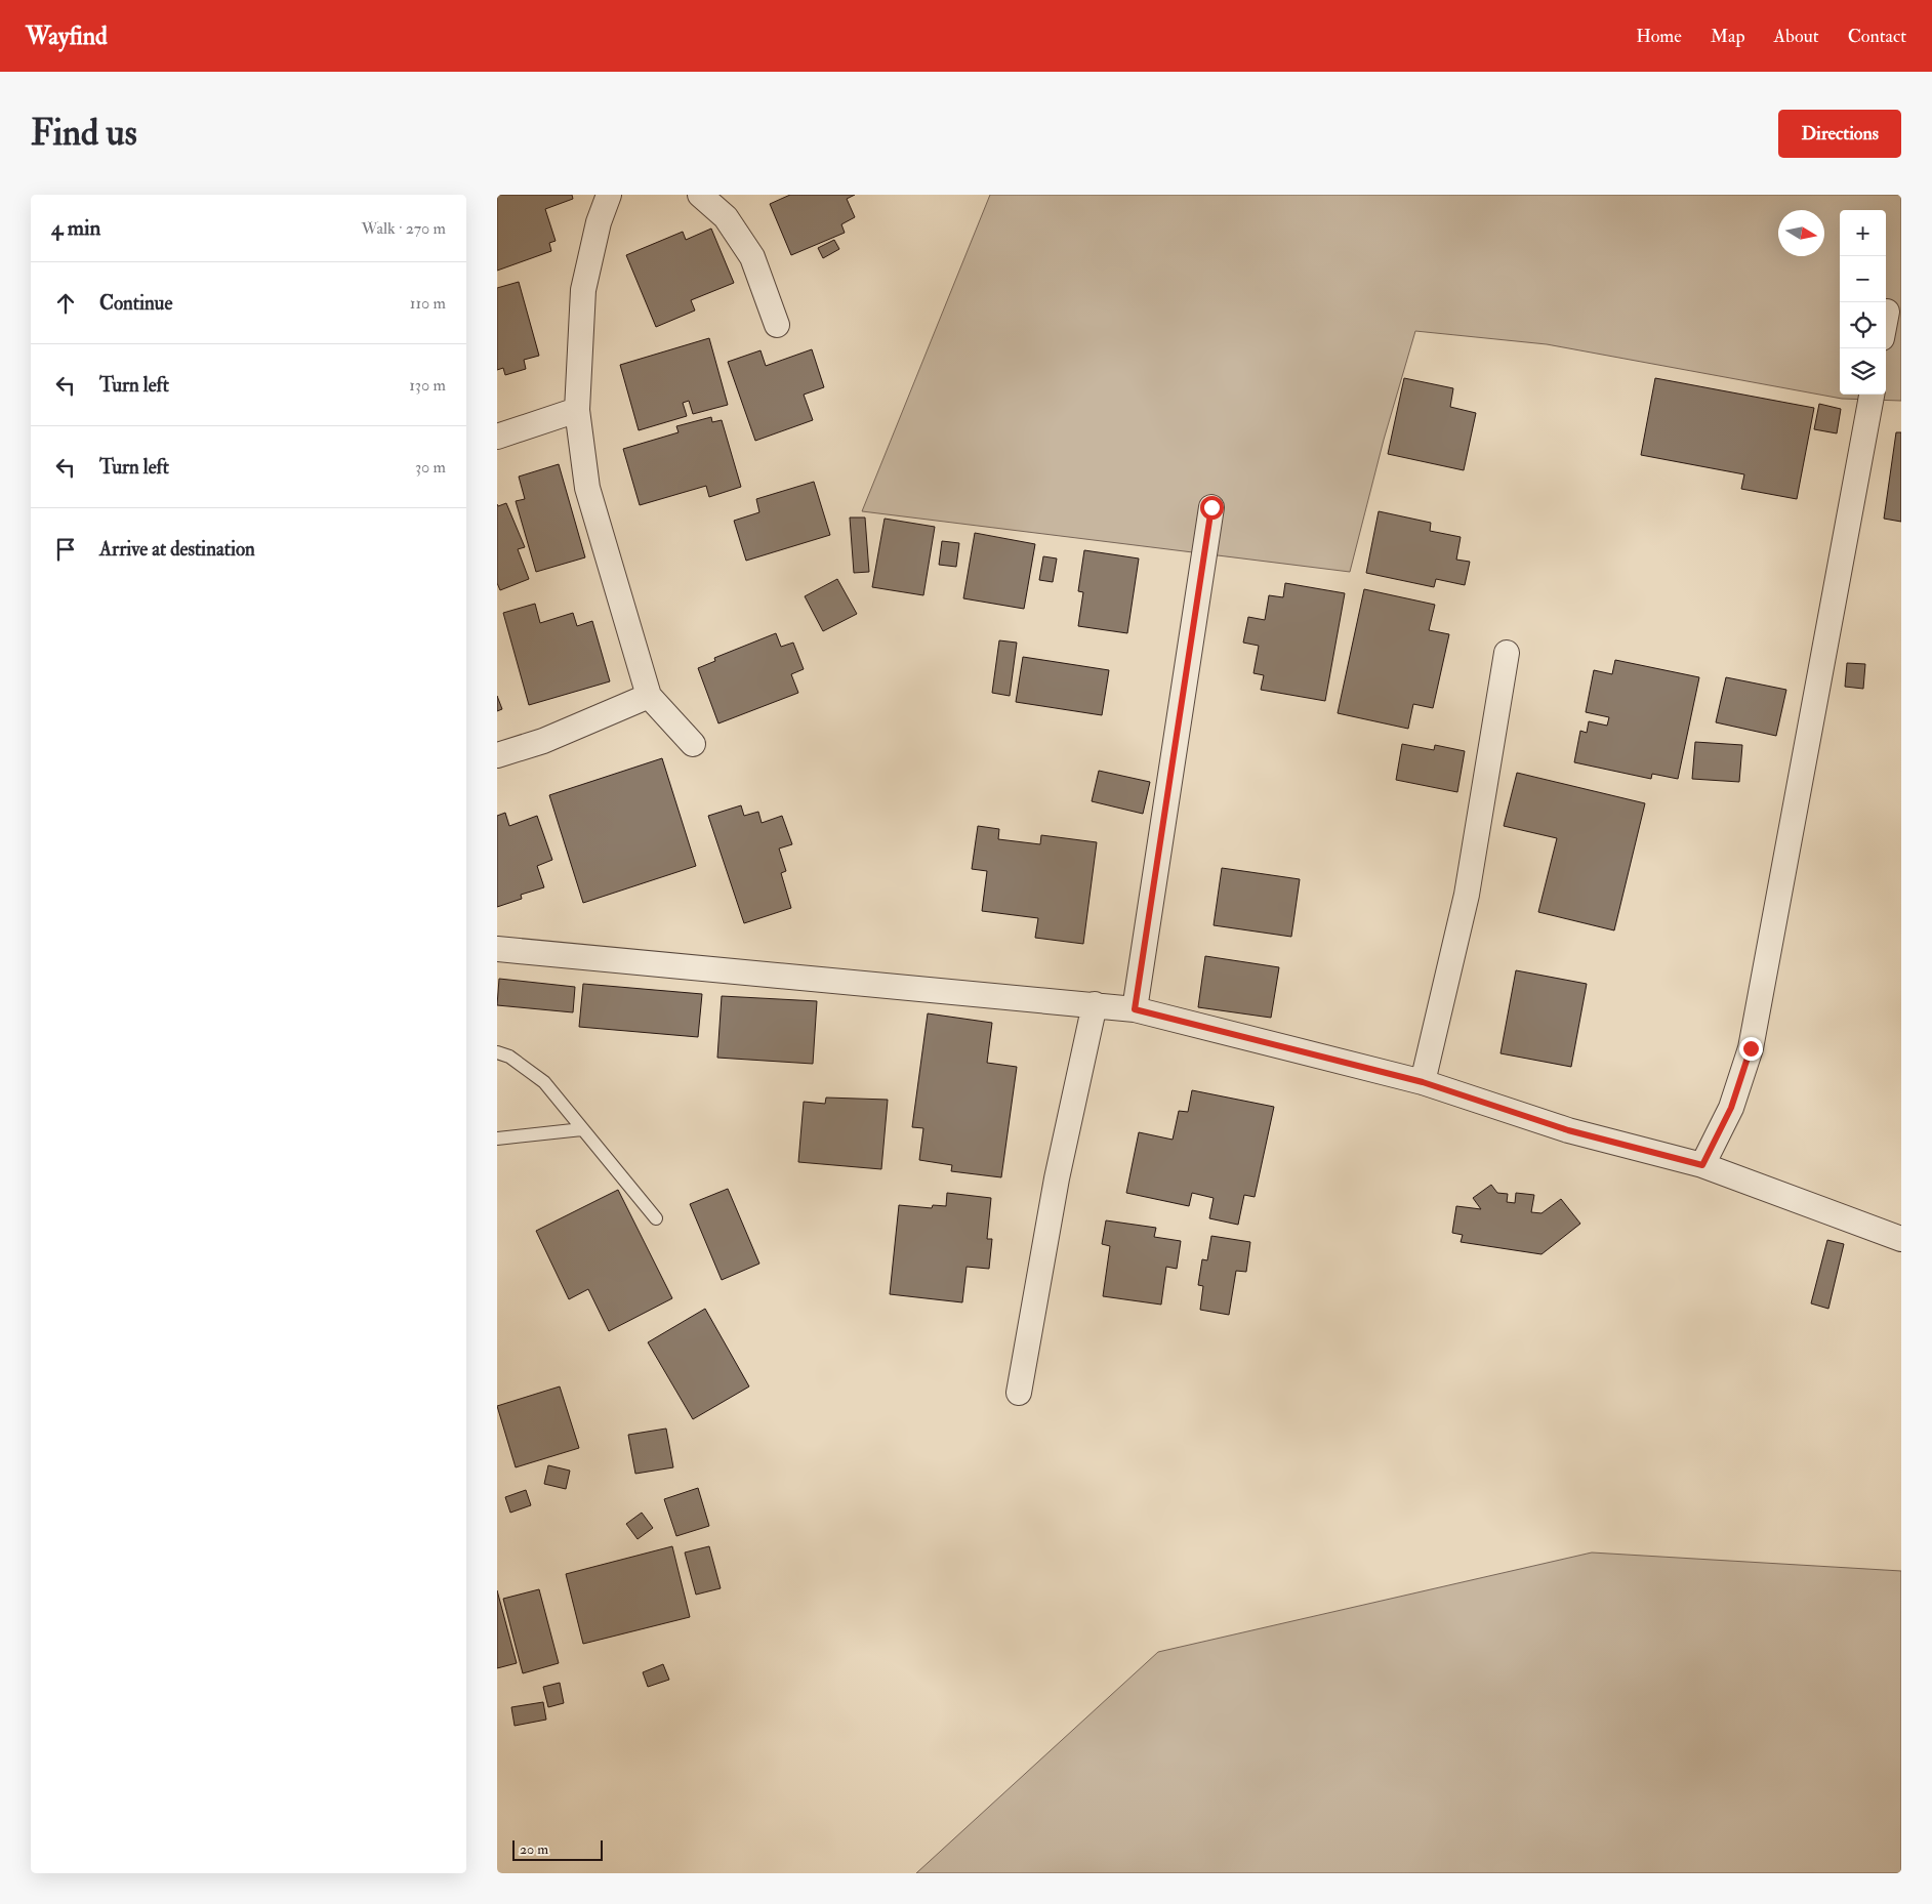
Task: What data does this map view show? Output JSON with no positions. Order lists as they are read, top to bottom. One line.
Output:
{"scale_bar":"20 m","north":"right","page":{"header":"Wayfind","nav":["Home","Map","About","Contact"],"buttons":"Directions","title":"Find us","heading":["4 min","Walk · 270 m"],"map_buttons":["+","−"],"list":[["Continue","110 m"],["Turn left","130 m"],["Turn left","30 m"],"Arrive at destination"],"scale":"20 m"}}
